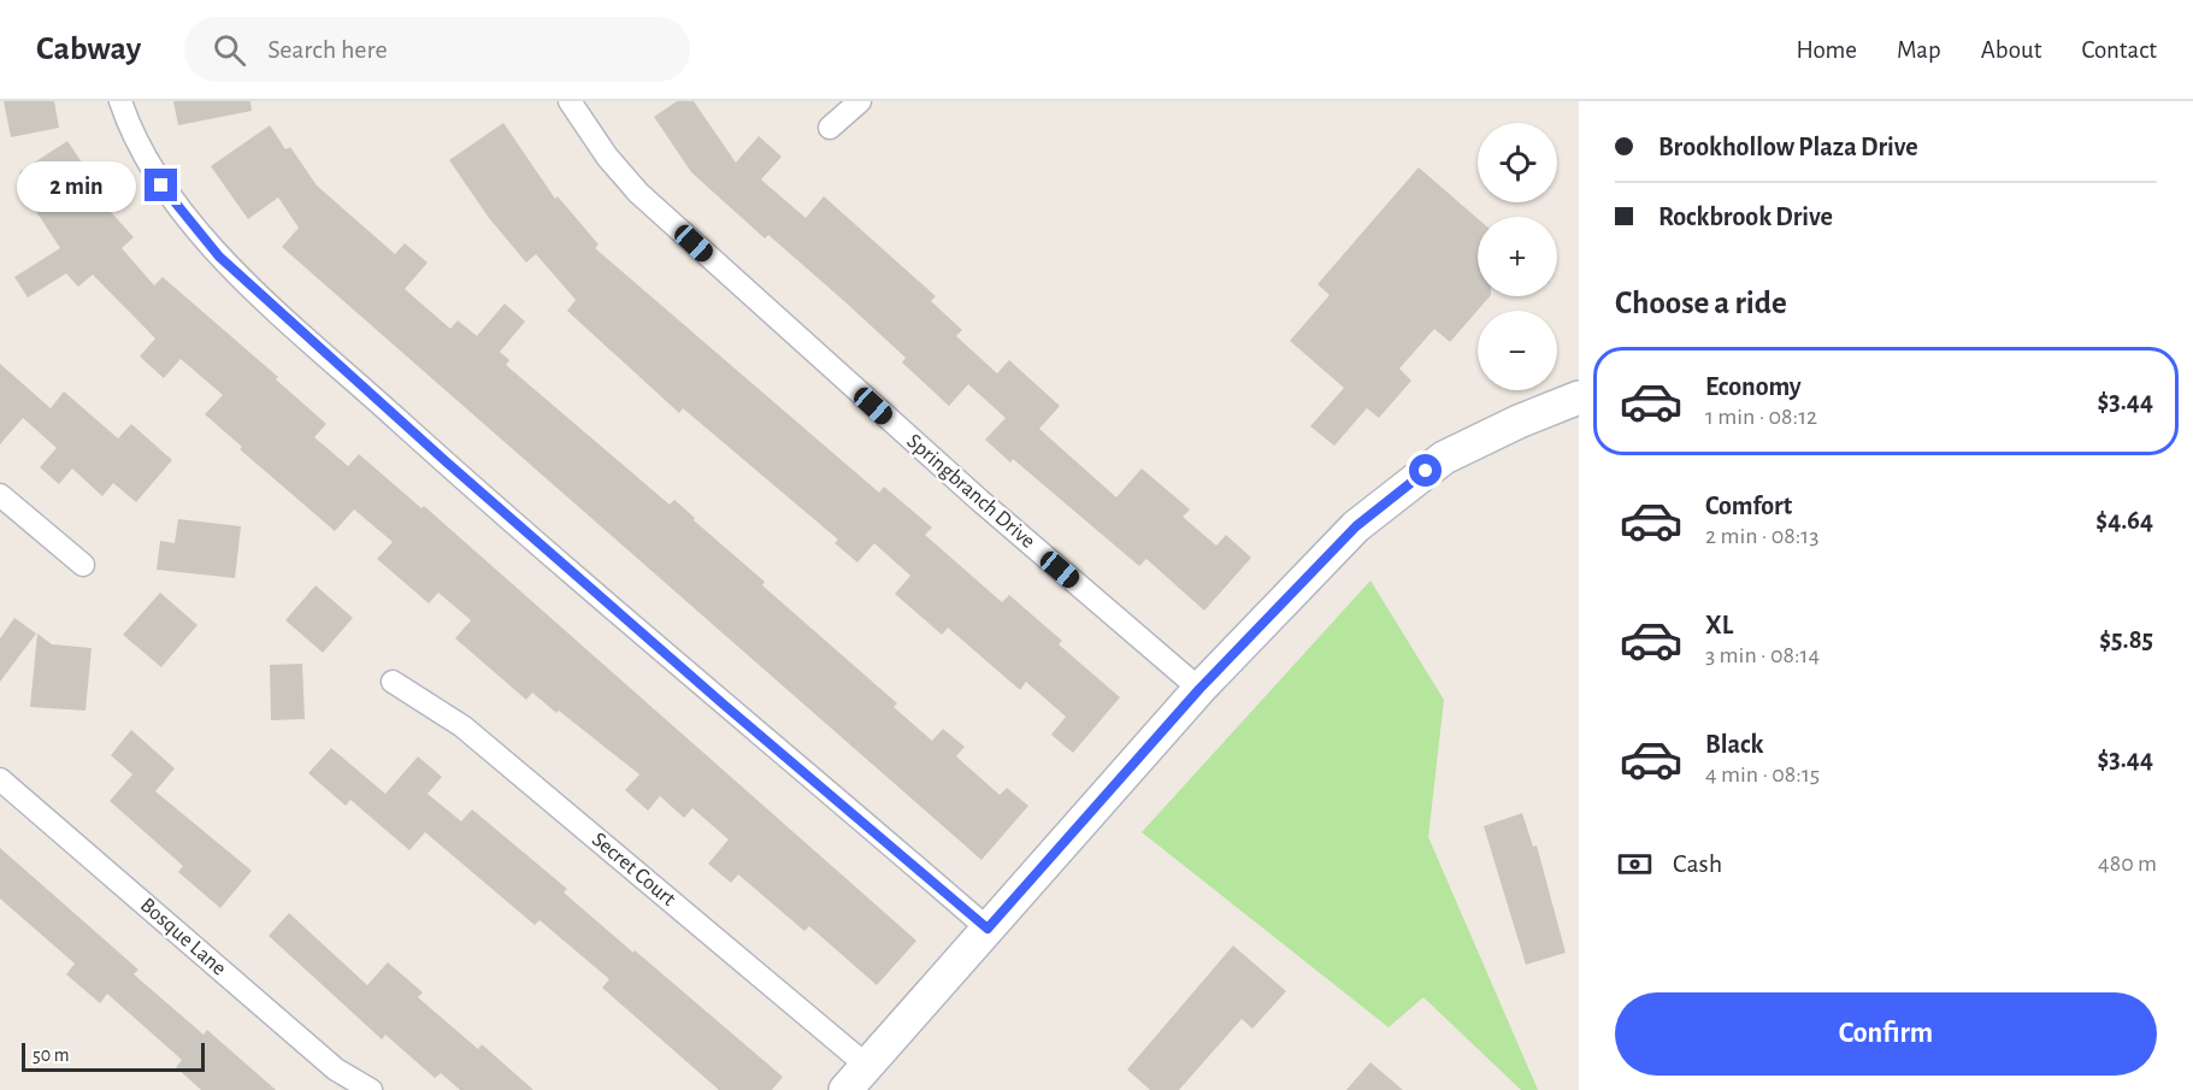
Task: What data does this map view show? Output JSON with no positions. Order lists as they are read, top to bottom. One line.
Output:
{"streets":{"street":["Springbranch Drive","Secret Court","Bosque Lane"]},"scale_bar":"50 m","page":{"header":"Cabway","search":"Search here","nav":["Home","Map","About","Contact"],"banner":["Brookhollow Plaza Drive","Rockbrook Drive"],"map_buttons":["+","−"],"bubble":"2 min","heading":"Choose a ride","list":[{"name":"Economy","note":"1 min · 08:12","value":"$3.44"},{"name":"Comfort","note":"2 min · 08:13","value":"$4.64"},{"name":"XL","note":"3 min · 08:14","value":"$5.85"},{"name":"Black","note":"4 min · 08:15","value":"$3.44"}],"pay":["Cash","480 m"],"buttons":"Confirm","scale":"50 m"}}
